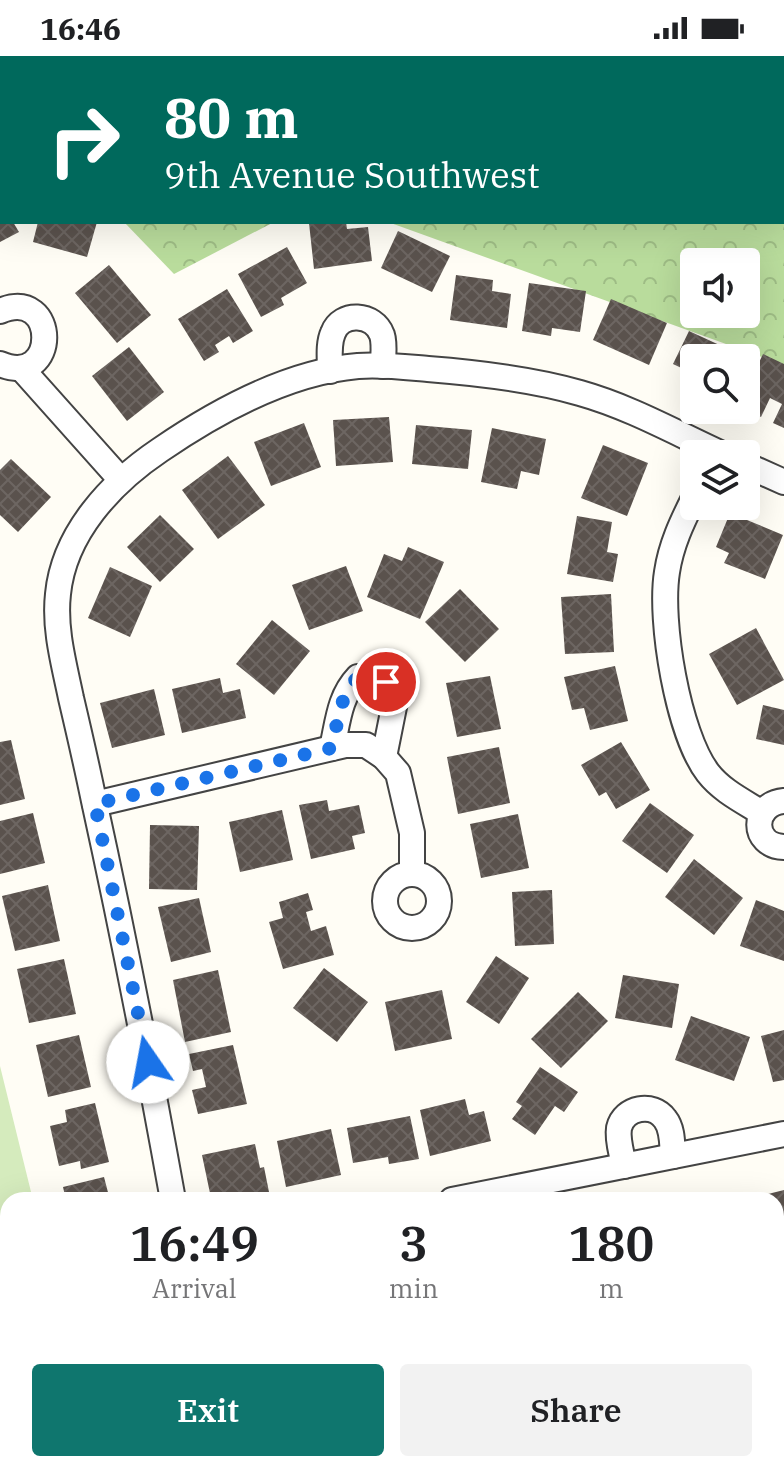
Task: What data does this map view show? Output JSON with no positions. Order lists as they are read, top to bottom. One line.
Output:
{"page":{"status":"16:46","turn":["80 m","9th Avenue Southwest"],"eta":["16:49","Arrival","3","min","180","m"],"buttons":["Exit","Share"]}}
